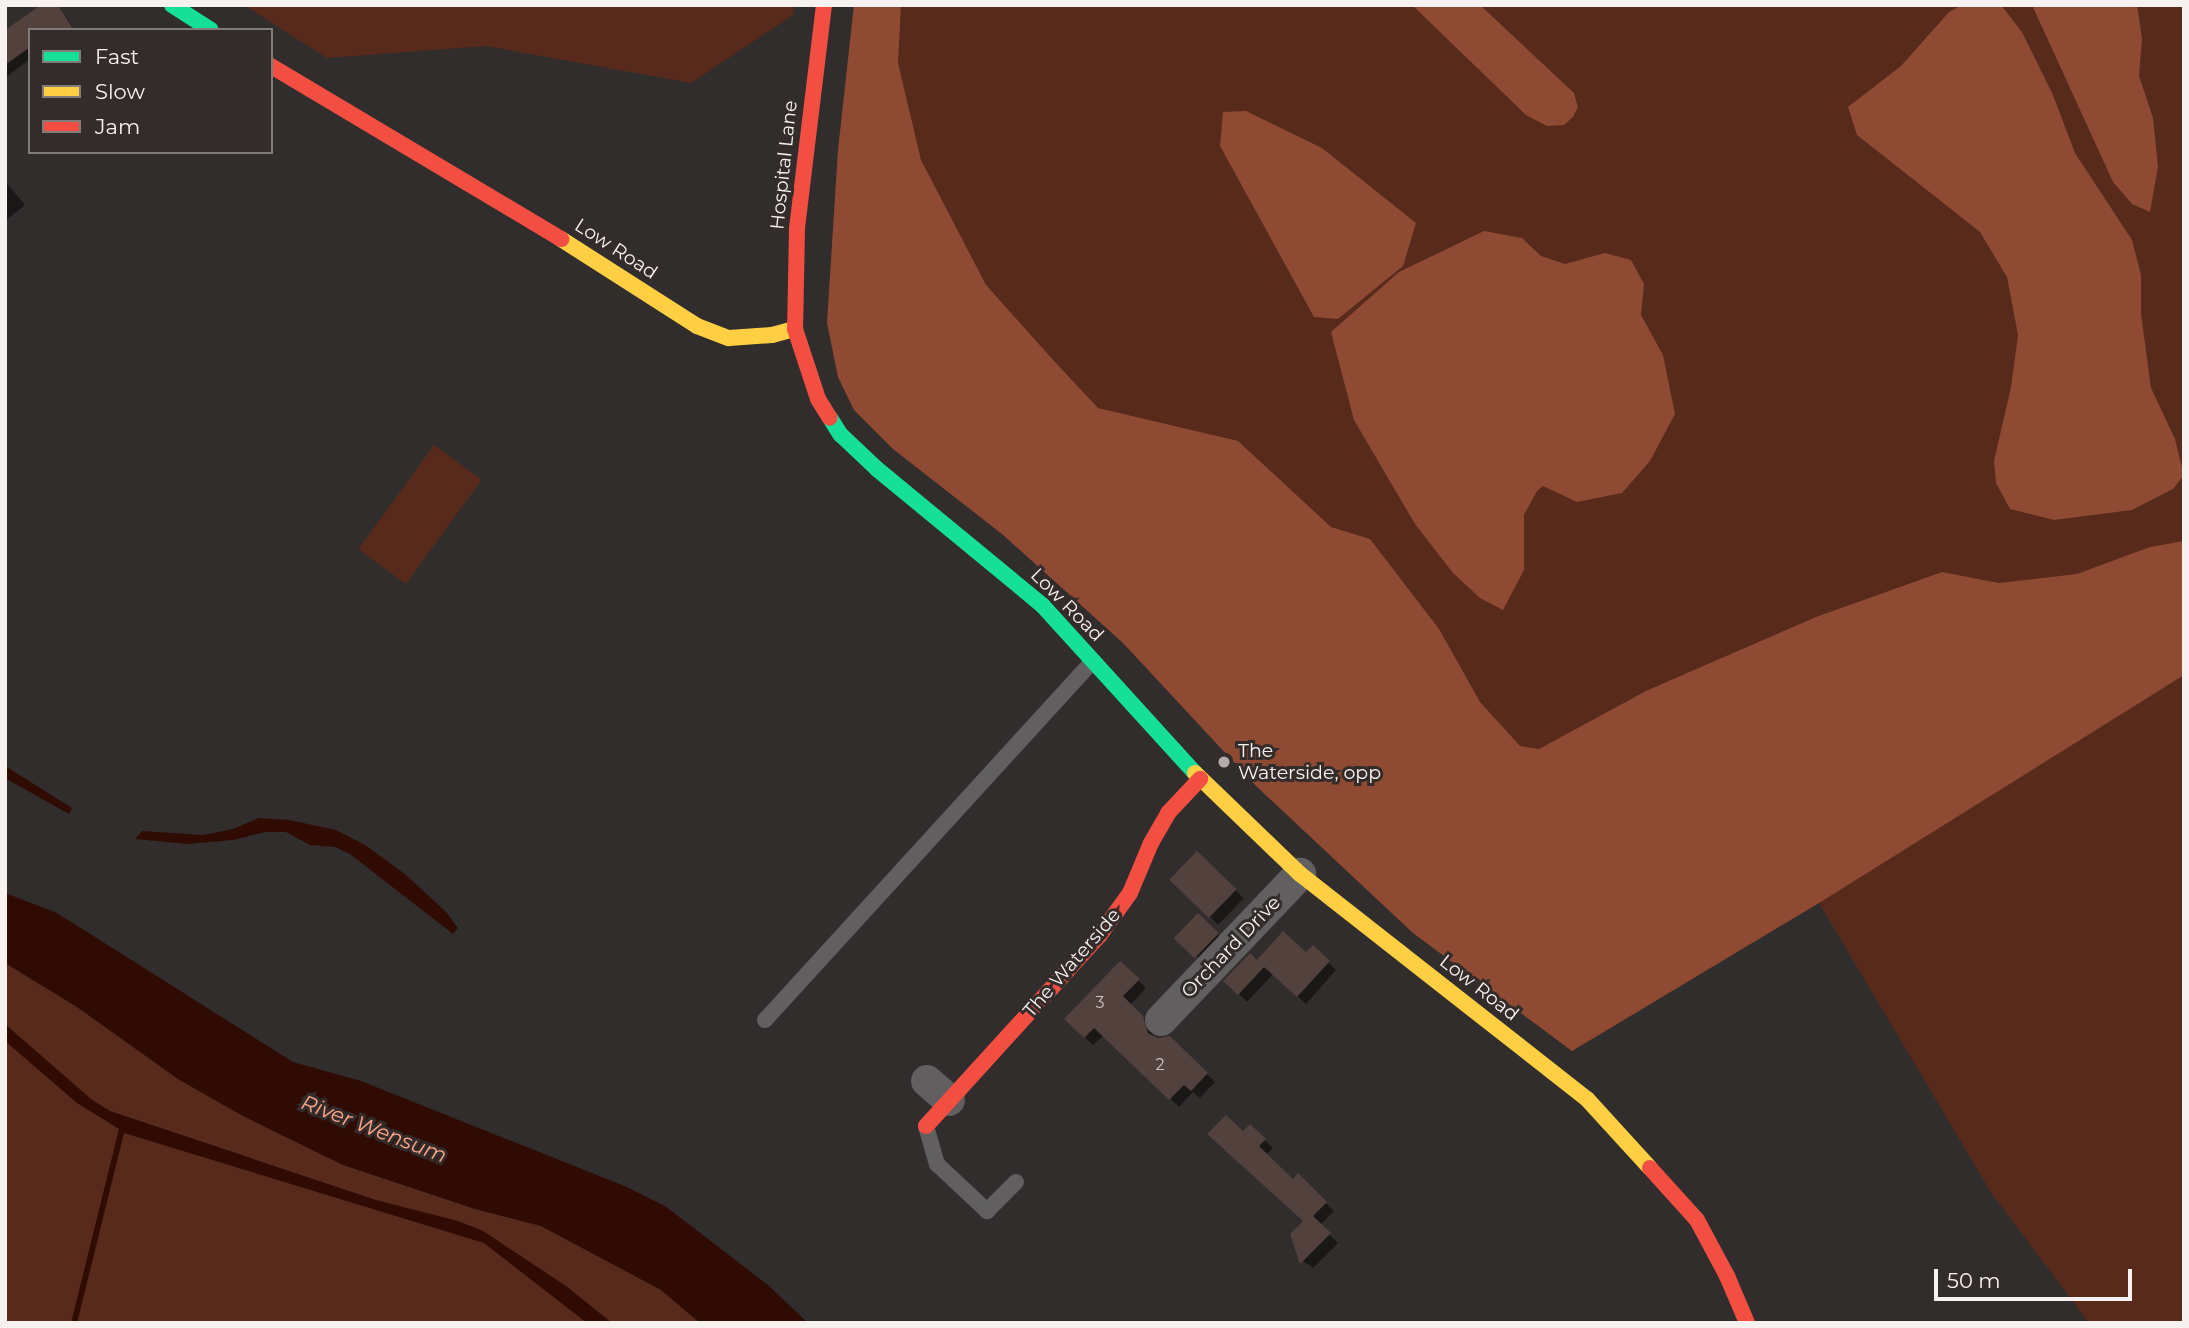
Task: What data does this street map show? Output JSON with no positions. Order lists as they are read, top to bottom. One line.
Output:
{"streets":{"street":["Hospital Lane","Low Road","Orchard Drive","The Waterside"]},"crossings":[["Hospital Lane","Low Road"],["Low Road","Orchard Drive"],["Low Road","The Waterside"]],"water":["River Wensum"],"places":["The Waterside, opp"],"house_numbers":["3","2"],"legend":["Fast","Slow","Jam"],"scale_bar":"50 m"}
